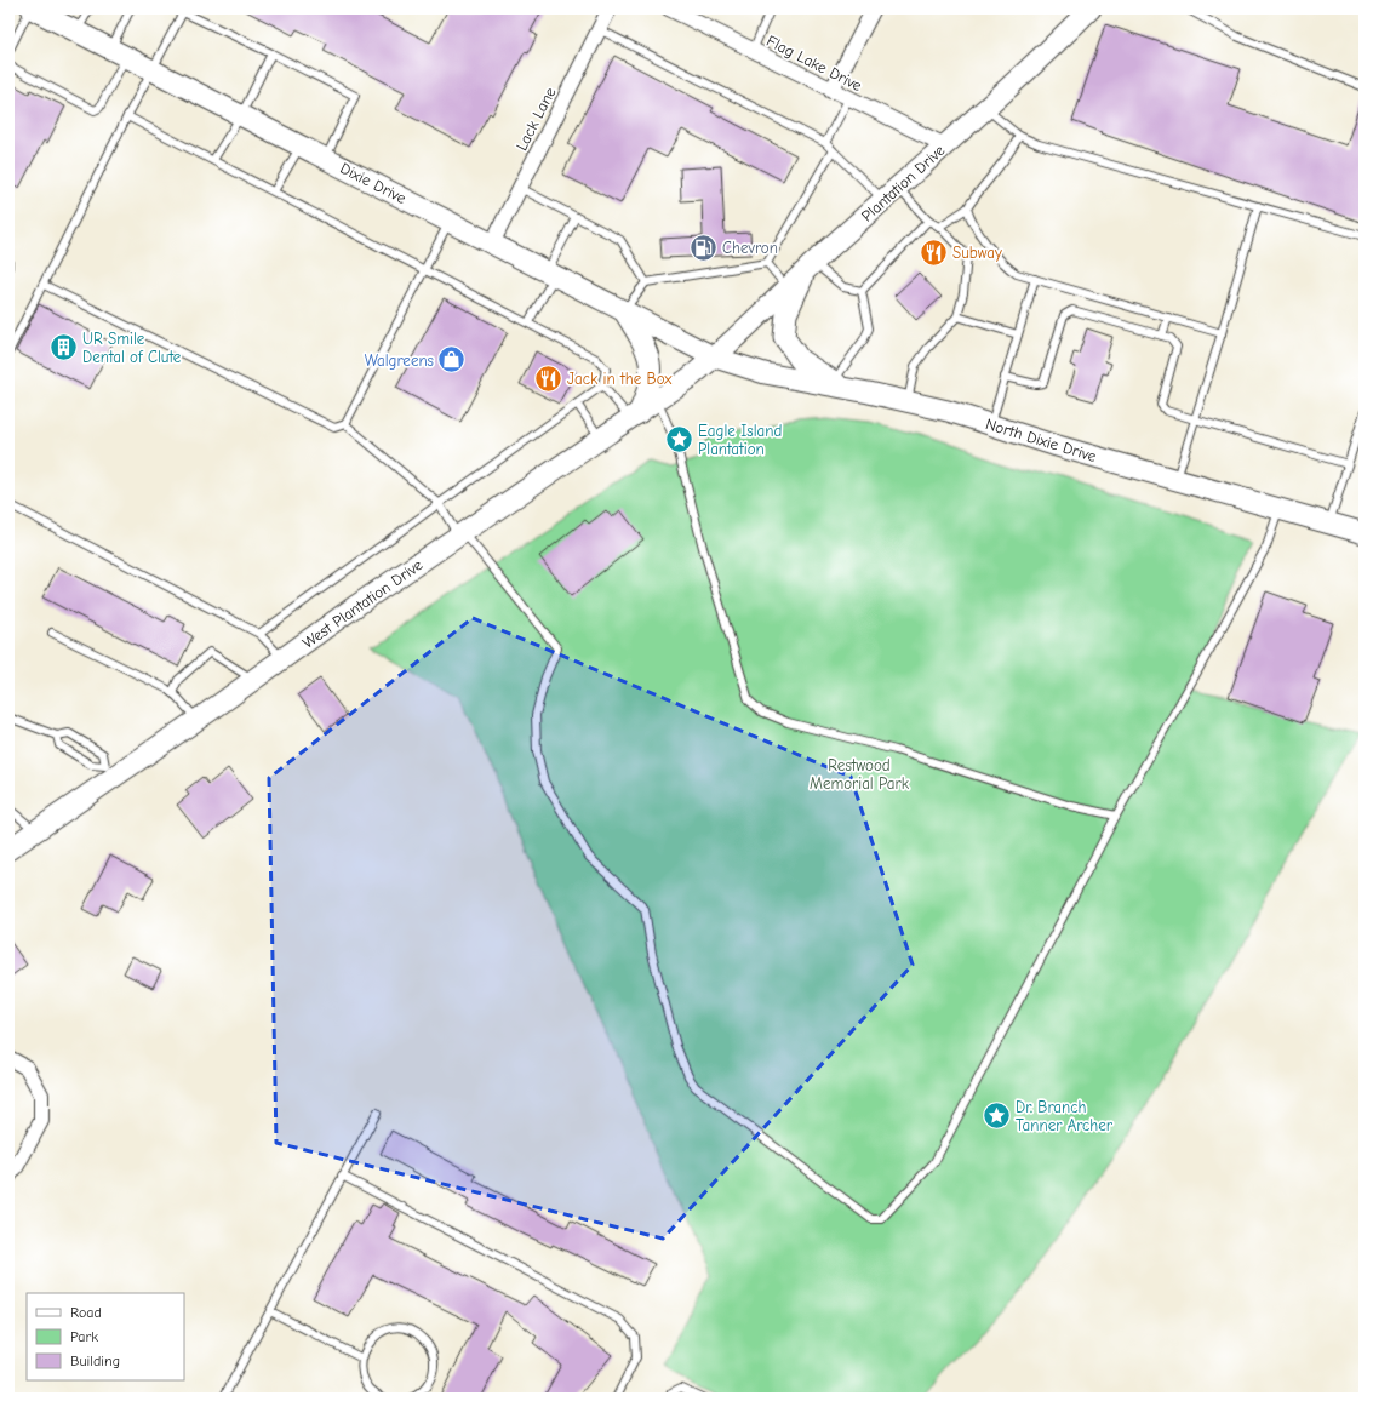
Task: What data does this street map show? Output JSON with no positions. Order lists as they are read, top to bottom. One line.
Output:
{"streets":{"main road":["Dixie Drive","Plantation Drive","North Dixie Drive","West Plantation Drive"],"street":["Flag Lake Drive","Lack Lane"]},"crossings":[["Flag Lake Drive","Plantation Drive"],["Lack Lane","Dixie Drive"],["Dixie Drive","Plantation Drive"],["Dixie Drive","North Dixie Drive"],["Dixie Drive","West Plantation Drive"],["Plantation Drive","North Dixie Drive"],["Plantation Drive","West Plantation Drive"],["North Dixie Drive","West Plantation Drive"]],"parks":["Restwood Memorial Park"],"places":{"fuel station":["Chevron"],"restaurant":["Subway","Jack in the Box"],"building":["UR Smile Dental of Clute"],"shop":["Walgreens"],"place":["Eagle Island Plantation","Dr. Branch Tanner Archer"]},"legend":["Road","Park","Building"]}
